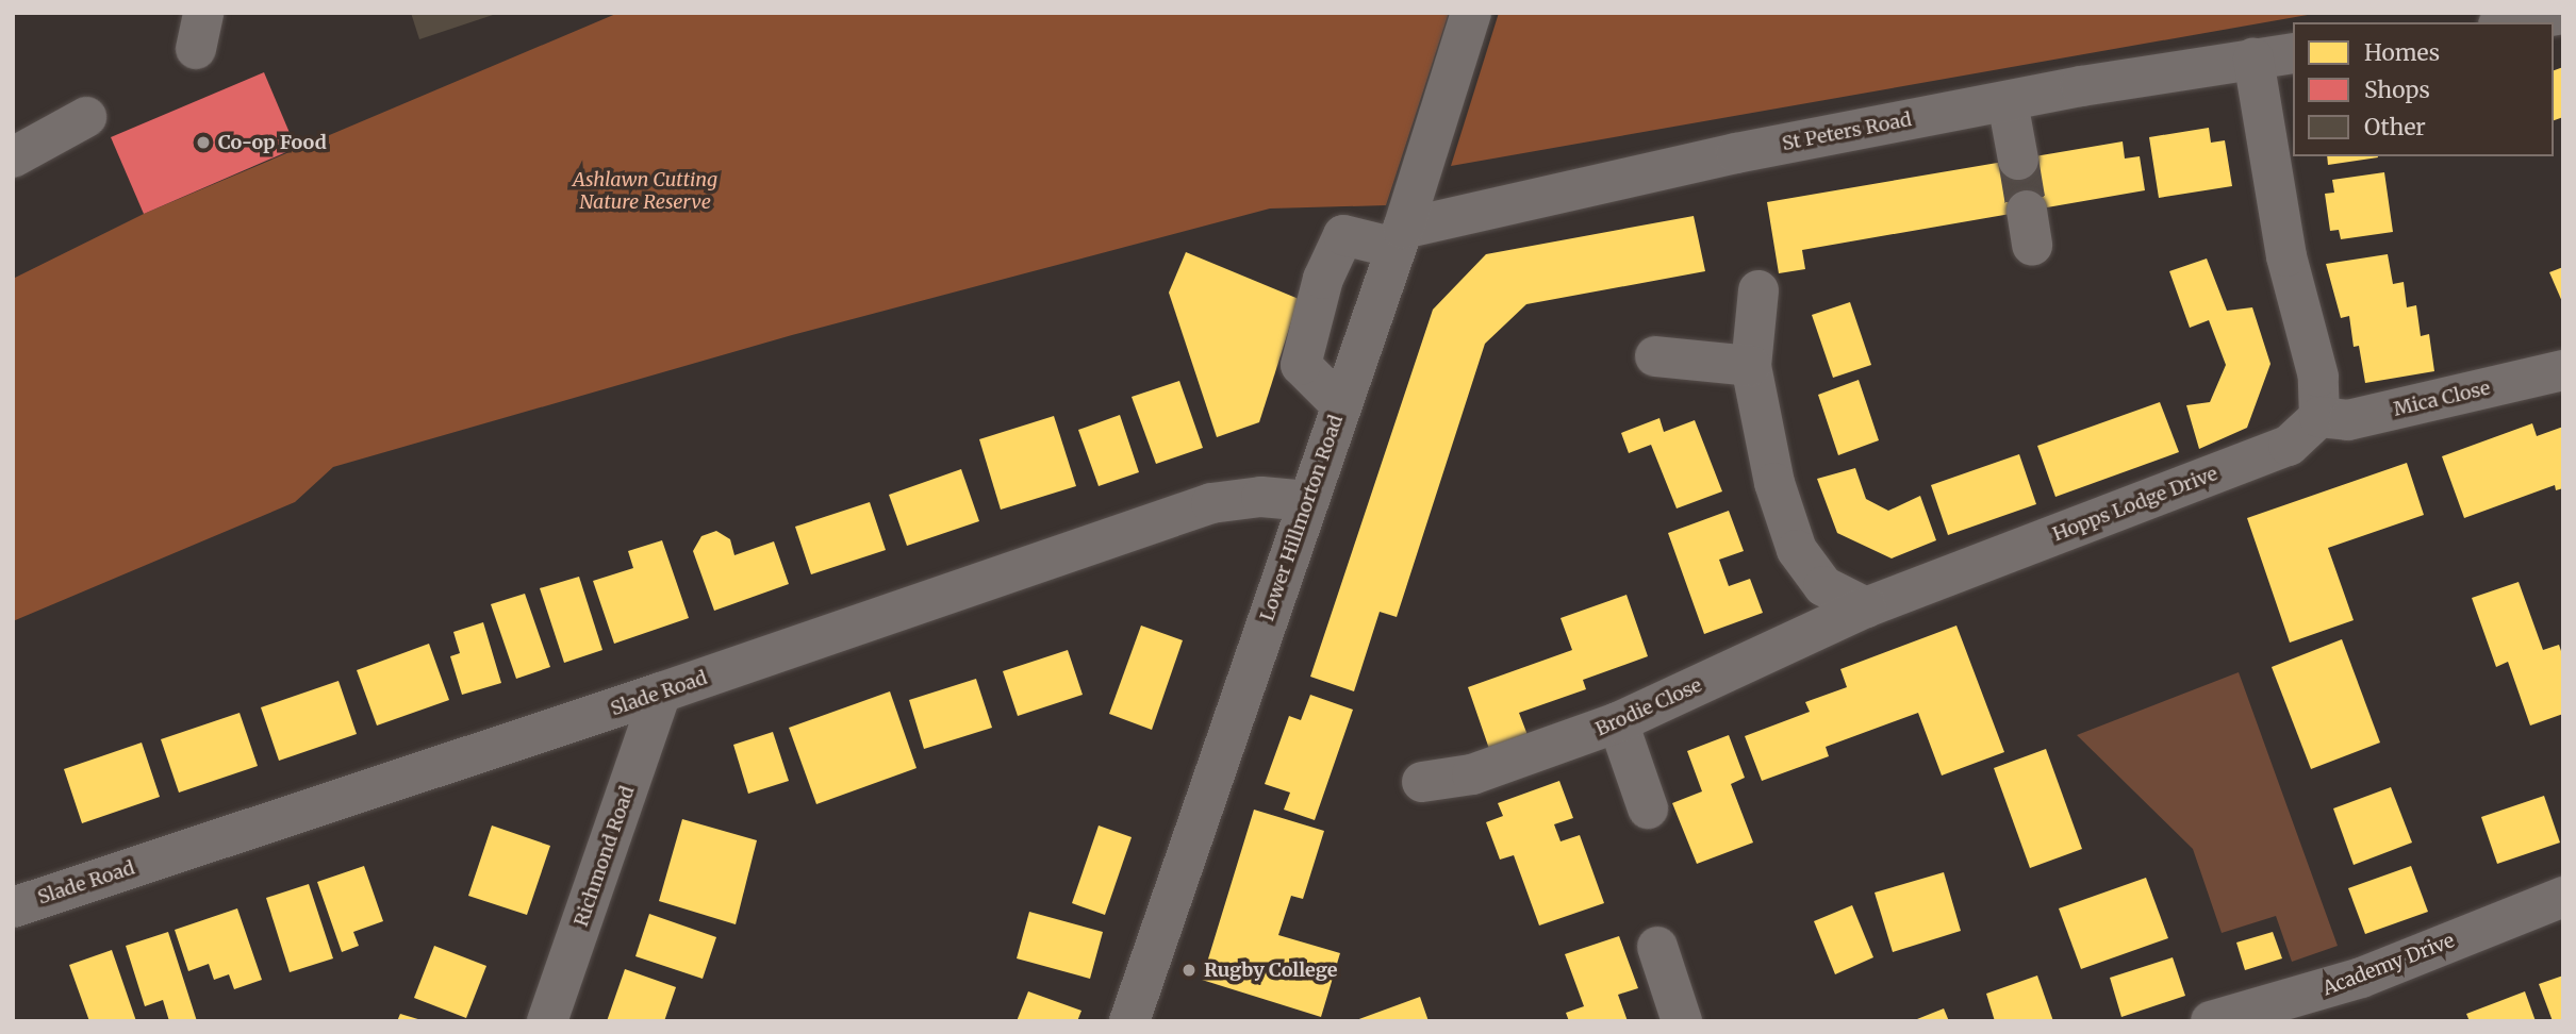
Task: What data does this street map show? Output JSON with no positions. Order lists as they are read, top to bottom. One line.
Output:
{"streets":{"street":["St Peters Road","Mica Close","Hopps Lodge Drive","Lower Hillmorton Road","Slade Road","Brodie Close","Richmond Road","Academy Drive"]},"crossings":[["St Peters Road","Lower Hillmorton Road"],["Mica Close","Hopps Lodge Drive"],["Hopps Lodge Drive","Brodie Close"],["Lower Hillmorton Road","Slade Road"],["Slade Road","Richmond Road"]],"parks":["Ashlawn Cutting Nature Reserve"],"places":["Co-op Food","Rugby College"],"legend":["Homes","Shops","Other"]}
